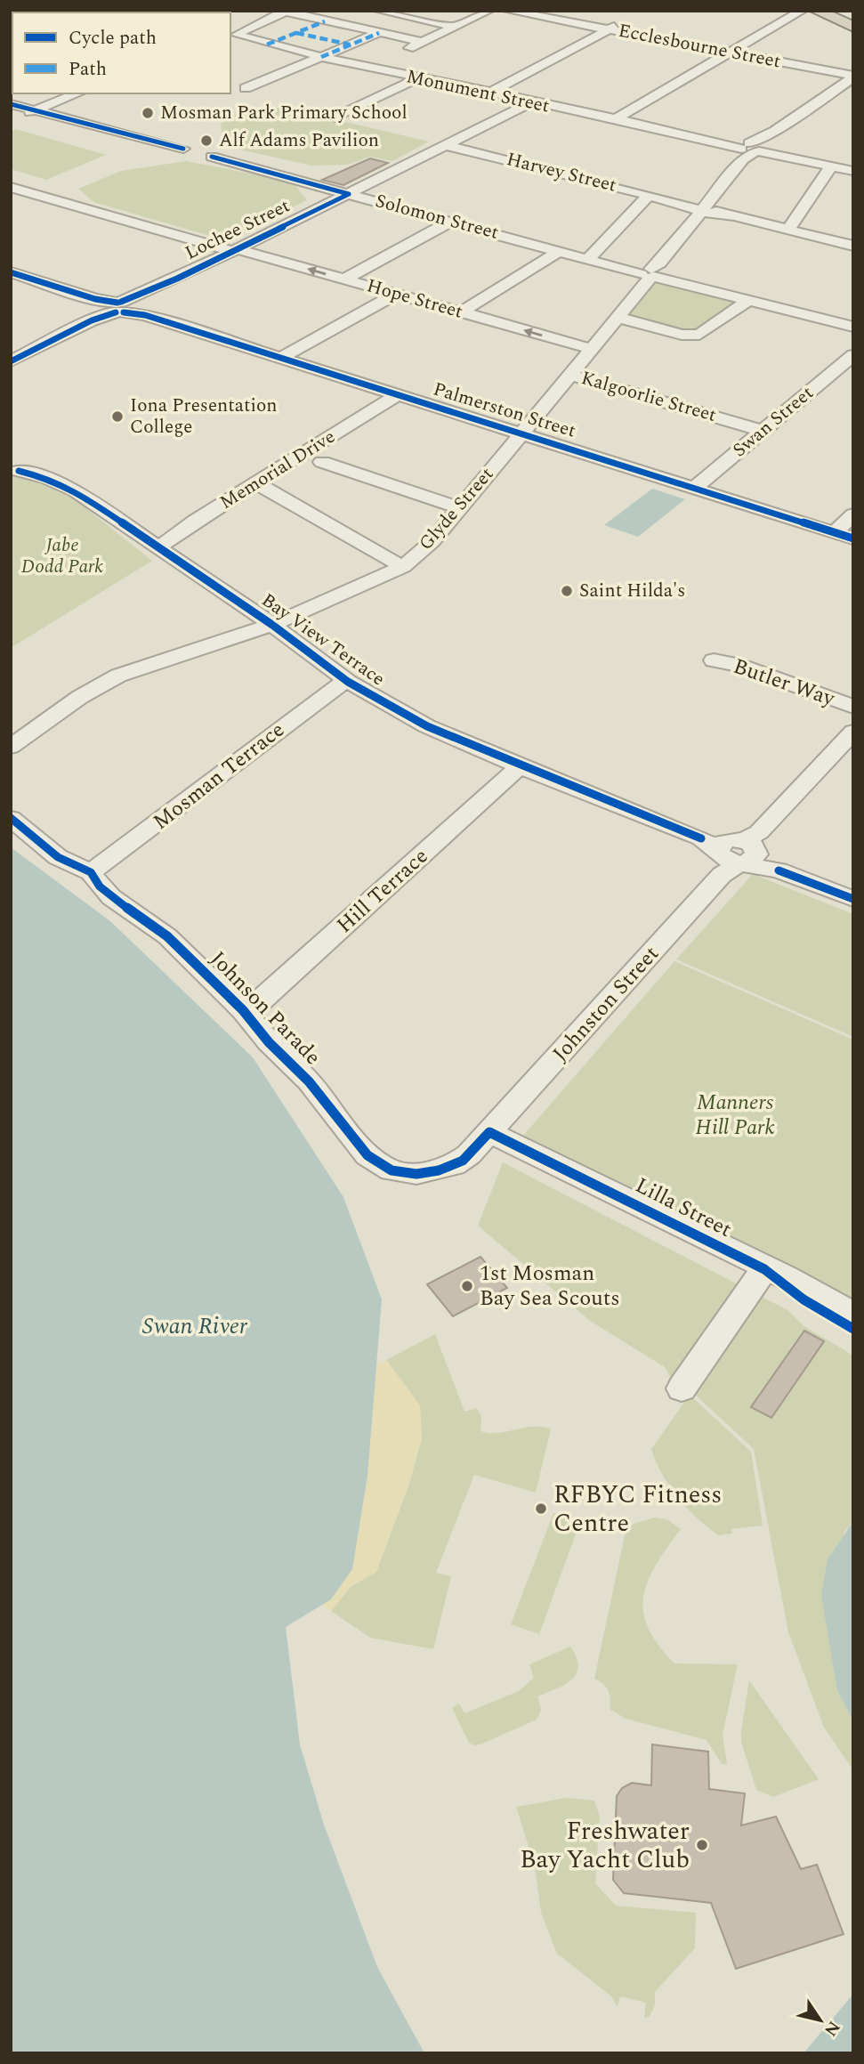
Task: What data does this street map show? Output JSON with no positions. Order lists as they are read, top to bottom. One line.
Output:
{"streets":{"street":["Ecclesbourne Street","Monument Street","Harvey Street","Solomon Street","Lochee Street","Hope Street","Kalgoorlie Street","Palmerston Street","Swan Street","Memorial Drive","Glyde Street","Bay View Terrace","Butler Way","Mosman Terrace","Hill Terrace","Johnston Street","Johnson Parade","Lilla Street"]},"crossings":[["Ecclesbourne Street","Glyde Street"],["Monument Street","Lochee Street"],["Monument Street","Glyde Street"],["Harvey Street","Lochee Street"],["Harvey Street","Glyde Street"],["Solomon Street","Lochee Street"],["Solomon Street","Glyde Street"],["Lochee Street","Hope Street"],["Lochee Street","Palmerston Street"],["Hope Street","Glyde Street"],["Kalgoorlie Street","Swan Street"],["Kalgoorlie Street","Glyde Street"],["Palmerston Street","Swan Street"],["Palmerston Street","Memorial Drive"],["Palmerston Street","Glyde Street"],["Memorial Drive","Bay View Terrace"],["Glyde Street","Bay View Terrace"],["Bay View Terrace","Mosman Terrace"],["Bay View Terrace","Hill Terrace"],["Bay View Terrace","Johnston Street"],["Mosman Terrace","Johnson Parade"],["Hill Terrace","Johnson Parade"],["Johnston Street","Johnson Parade"],["Johnston Street","Lilla Street"],["Johnson Parade","Lilla Street"]],"one_way":["Hope Street"],"water":["Swan River"],"parks":["Jabe Dodd Park","Manners Hill Park"],"places":["Mosman Park Primary School","Alf Adams Pavilion","Iona Presentation College","Saint Hilda's","1st Mosman Bay Sea Scouts","RFBYC Fitness Centre","Freshwater Bay Yacht Club"],"legend":["Cycle path","Path"],"north":"bottom right"}
